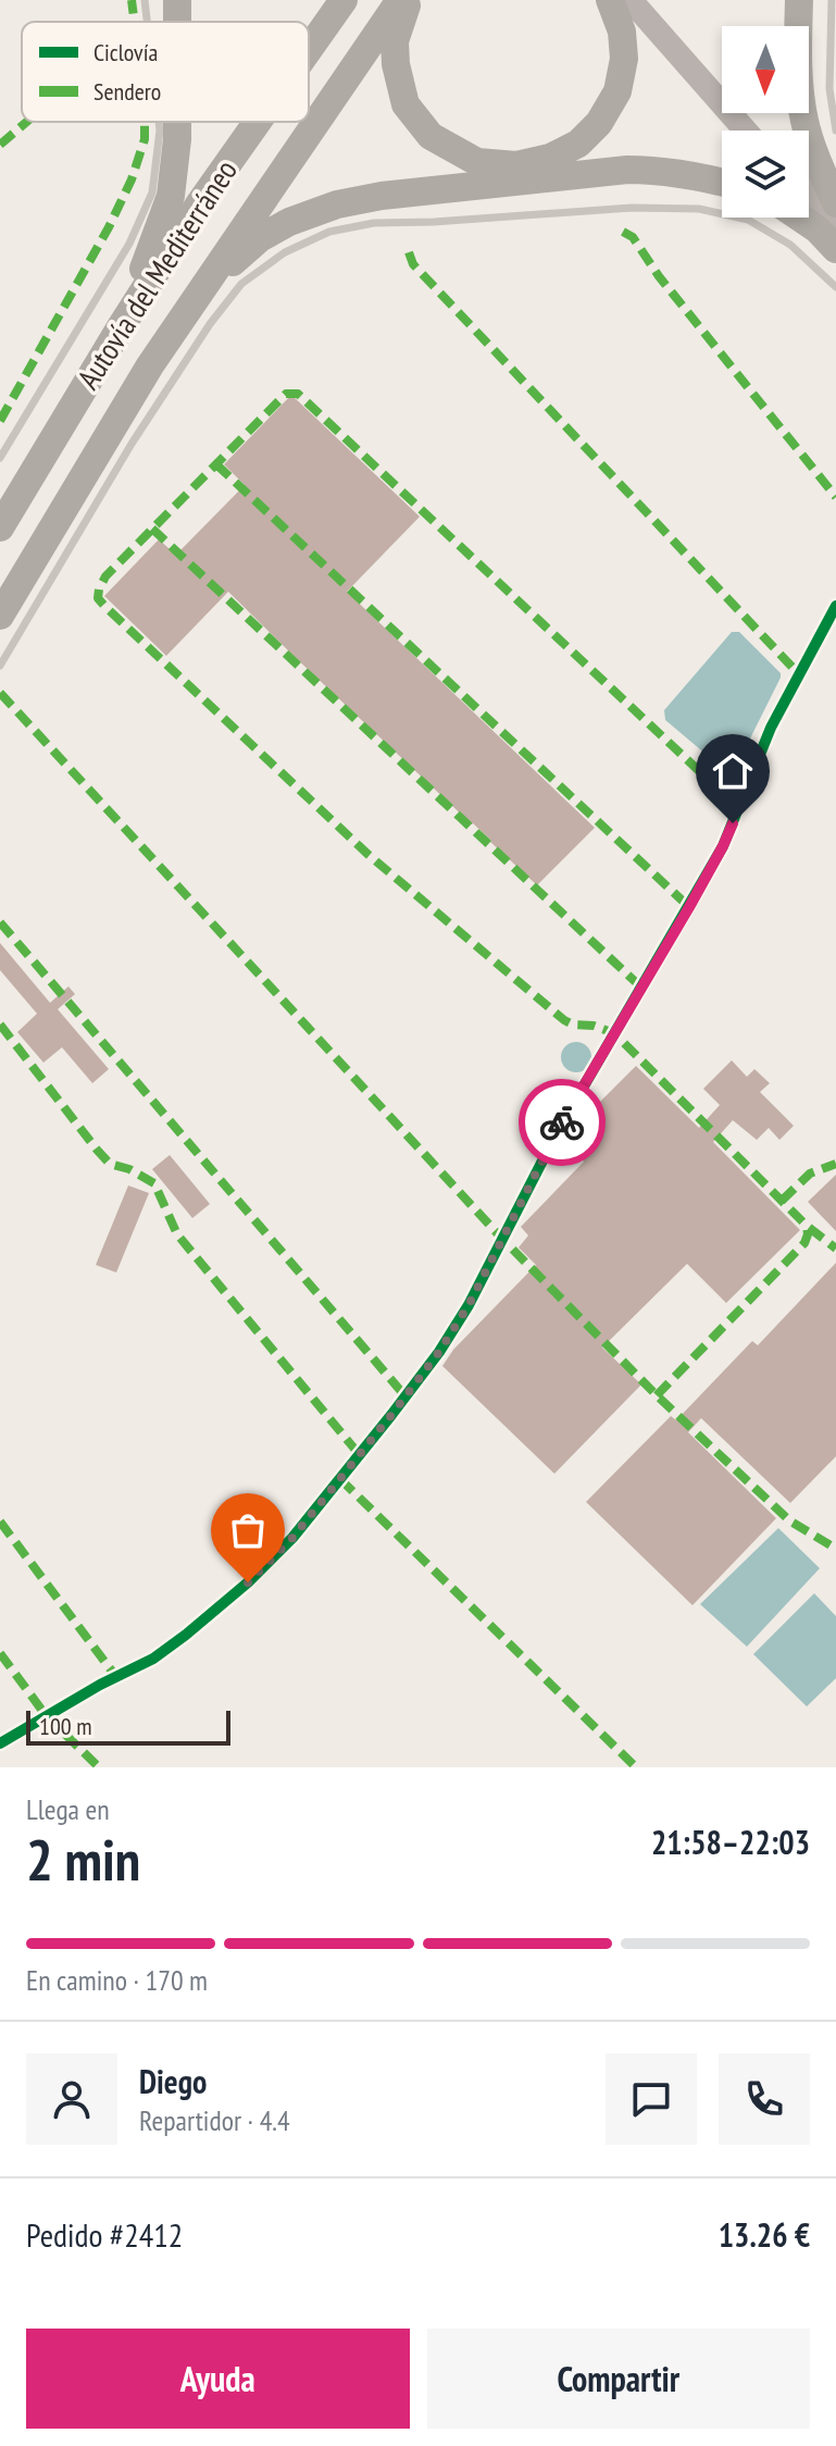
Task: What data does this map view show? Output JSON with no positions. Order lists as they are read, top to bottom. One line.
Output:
{"streets":{"highway":["Autovía del Mediterráneo"]},"legend":["Ciclovía","Sendero"],"scale_bar":"100 m","north":"bottom","page":{"scale":"100 m","heading":["2 min","Llega en","21:58–22:03"],"panel":["Diego","Repartidor · 4.4","Pedido #2412","13.26 €"],"bar":"En camino · 170 m","buttons":["Ayuda","Compartir"]}}
